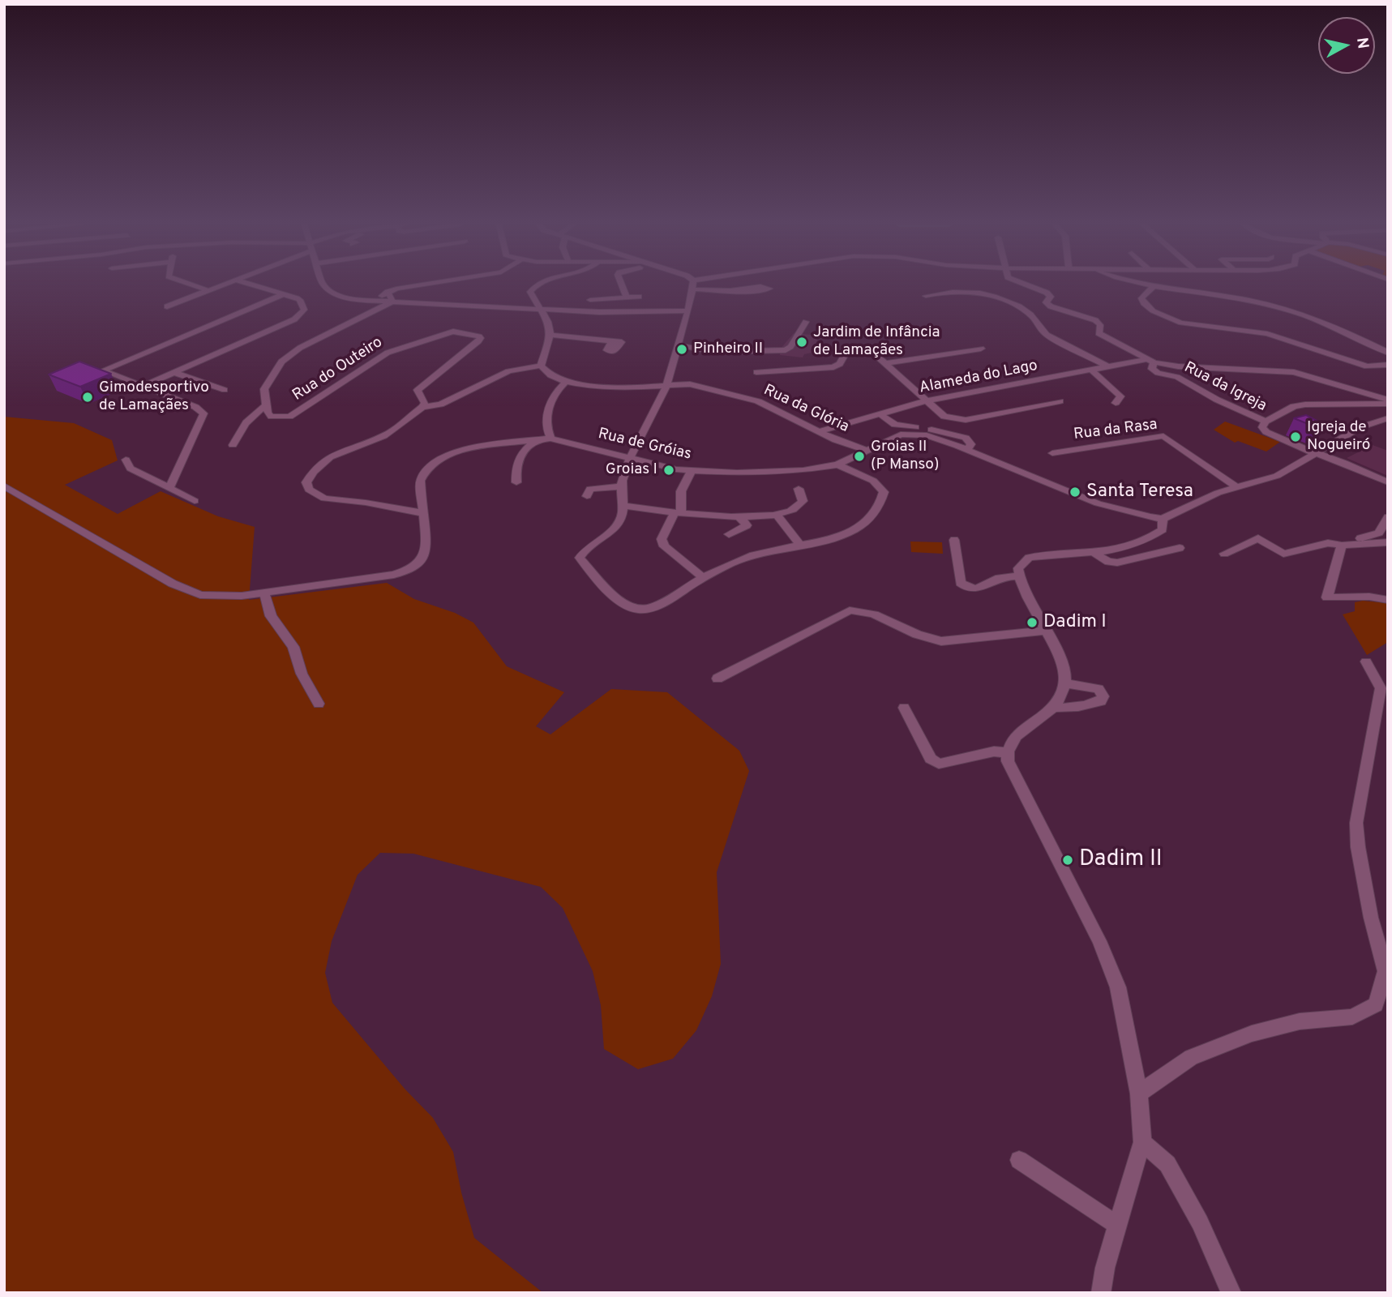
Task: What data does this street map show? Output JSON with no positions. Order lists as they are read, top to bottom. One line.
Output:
{"streets":{"street":["Rua do Outeiro","Alameda do Lago","Rua da Igreja","Rua da Glória","Rua da Rasa","Rua de Gróias"]},"crossings":[["Alameda do Lago","Rua da Glória"],["Rua da Glória","Rua de Gróias"]],"places":["Jardim de Infância de Lamaçães","Pinheiro II","Gimodesportivo de Lamaçães","Igreja de Nogueiró","Groias II (P Manso)","Groias I","Santa Teresa","Dadim I","Dadim II"],"north":"right"}
